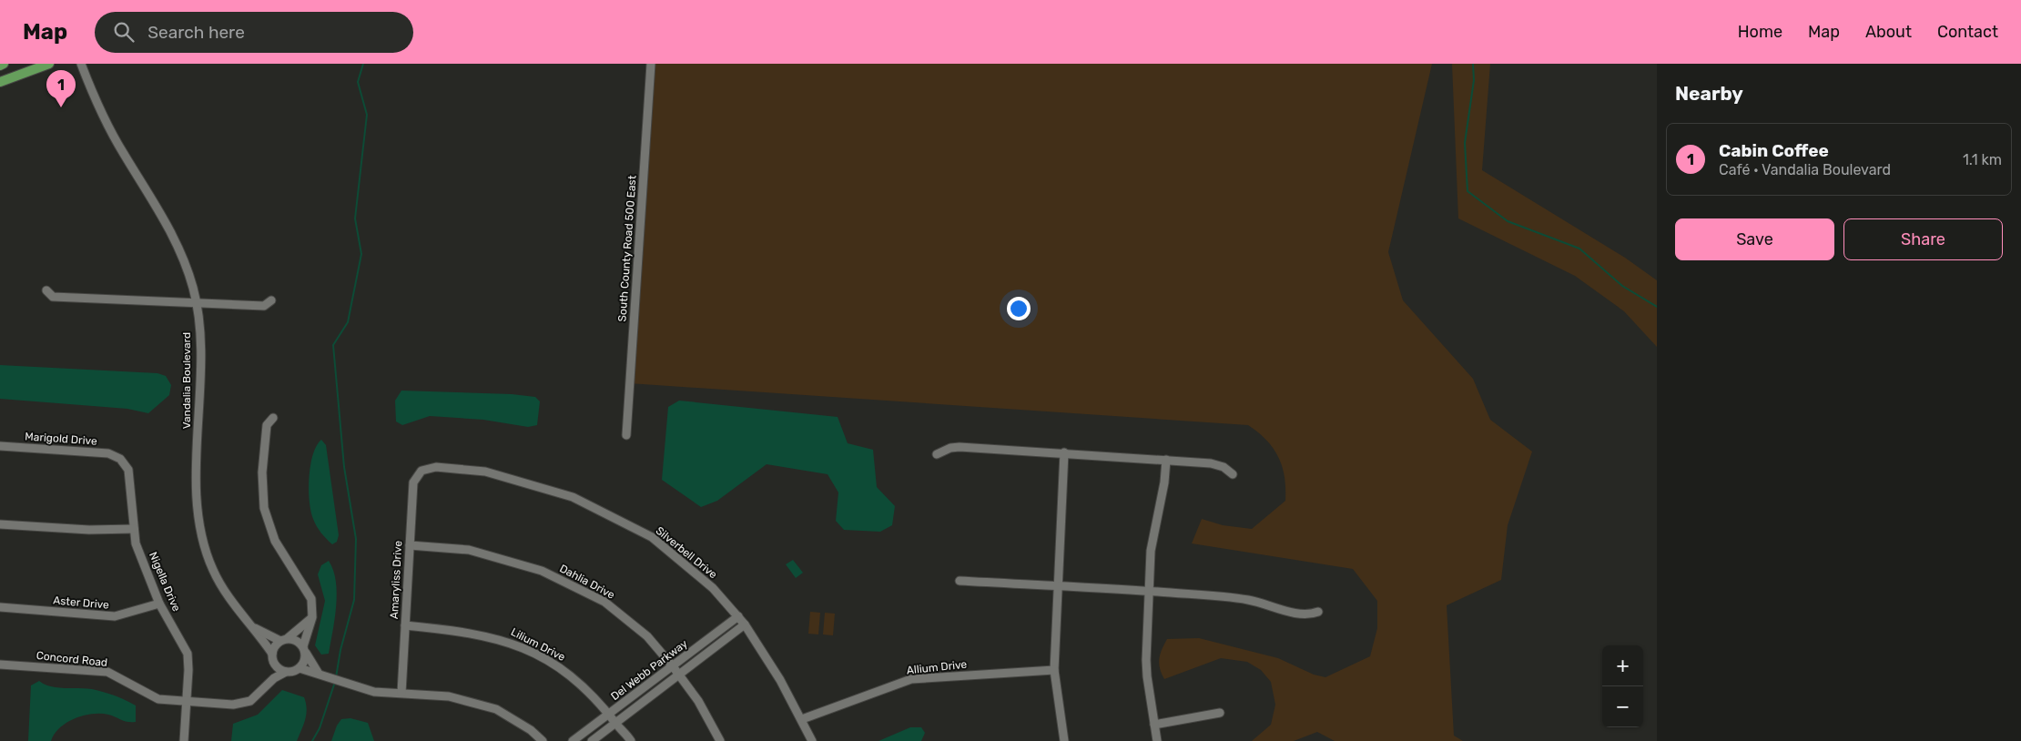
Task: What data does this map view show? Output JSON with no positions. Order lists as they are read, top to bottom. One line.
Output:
{"streets":{"street":["South County Road 500 East","Vandalia Boulevard","Marigold Drive","Silverbell Drive","Amaryliss Drive","Nigella Drive","Dahlia Drive","Aster Drive","Lilium Drive","Concord Road","Allium Drive","Del Webb Parkway"]},"crossings":[["Vandalia Boulevard","Concord Road"],["Marigold Drive","Nigella Drive"],["Silverbell Drive","Amaryliss Drive"],["Silverbell Drive","Allium Drive"],["Silverbell Drive","Del Webb Parkway"],["Amaryliss Drive","Dahlia Drive"],["Amaryliss Drive","Lilium Drive"],["Nigella Drive","Aster Drive"],["Nigella Drive","Concord Road"],["Dahlia Drive","Del Webb Parkway"],["Lilium Drive","Del Webb Parkway"]],"page":{"header":"Map","search":"Search here","nav":["Home","Map","About","Contact"],"heading":"Nearby","pins":"1","list":[{"mark":"1","name":"Cabin Coffee","note":"Café · Vandalia Boulevard","value":"1.1 km"}],"buttons":["Save","Share"],"map_buttons":["+","−"]}}
